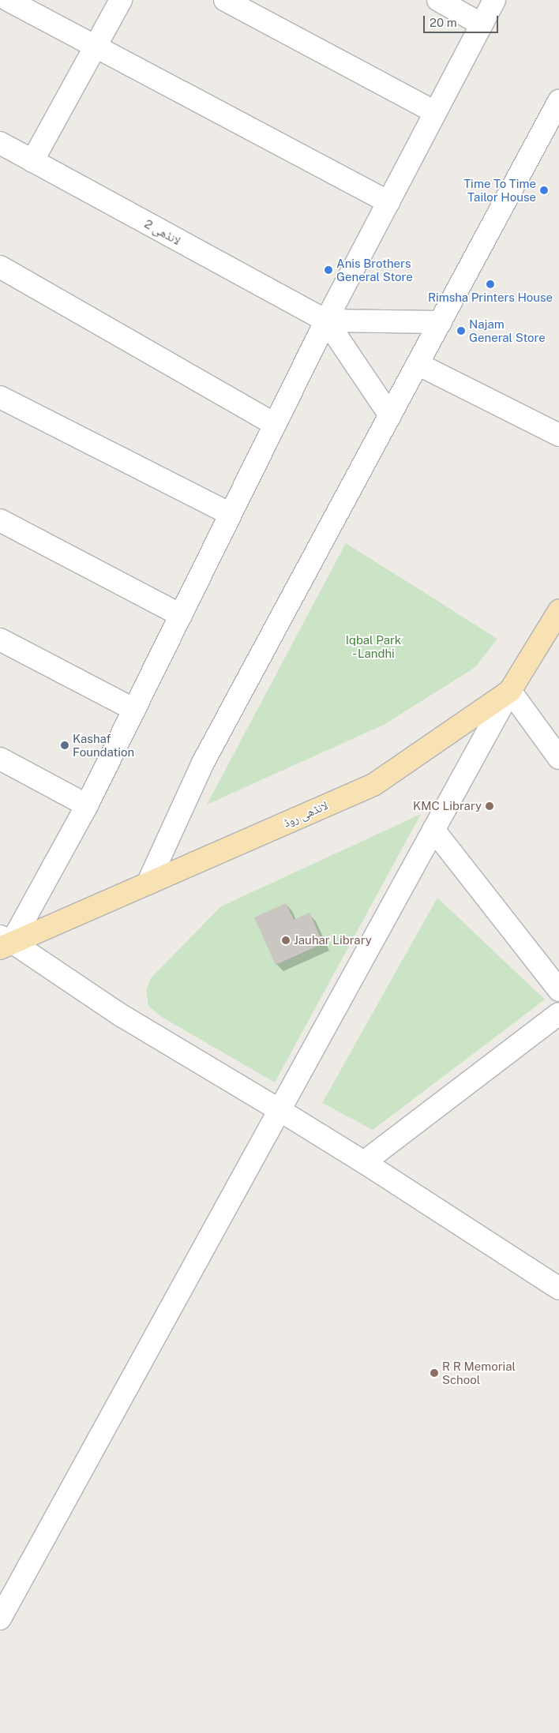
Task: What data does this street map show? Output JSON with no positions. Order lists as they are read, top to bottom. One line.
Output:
{"streets":{"main road":["لانڈھی روڈ"],"street":["لانڈھی 2"]},"parks":["Iqbal Park - Landhi"],"places":["Time To Time Tailor House","Anis Brothers General Store","Rimsha Printers House","Najam General Store","Kashaf Foundation","KMC Library","Jauhar Library","R R Memorial School"],"scale_bar":"20 m"}
